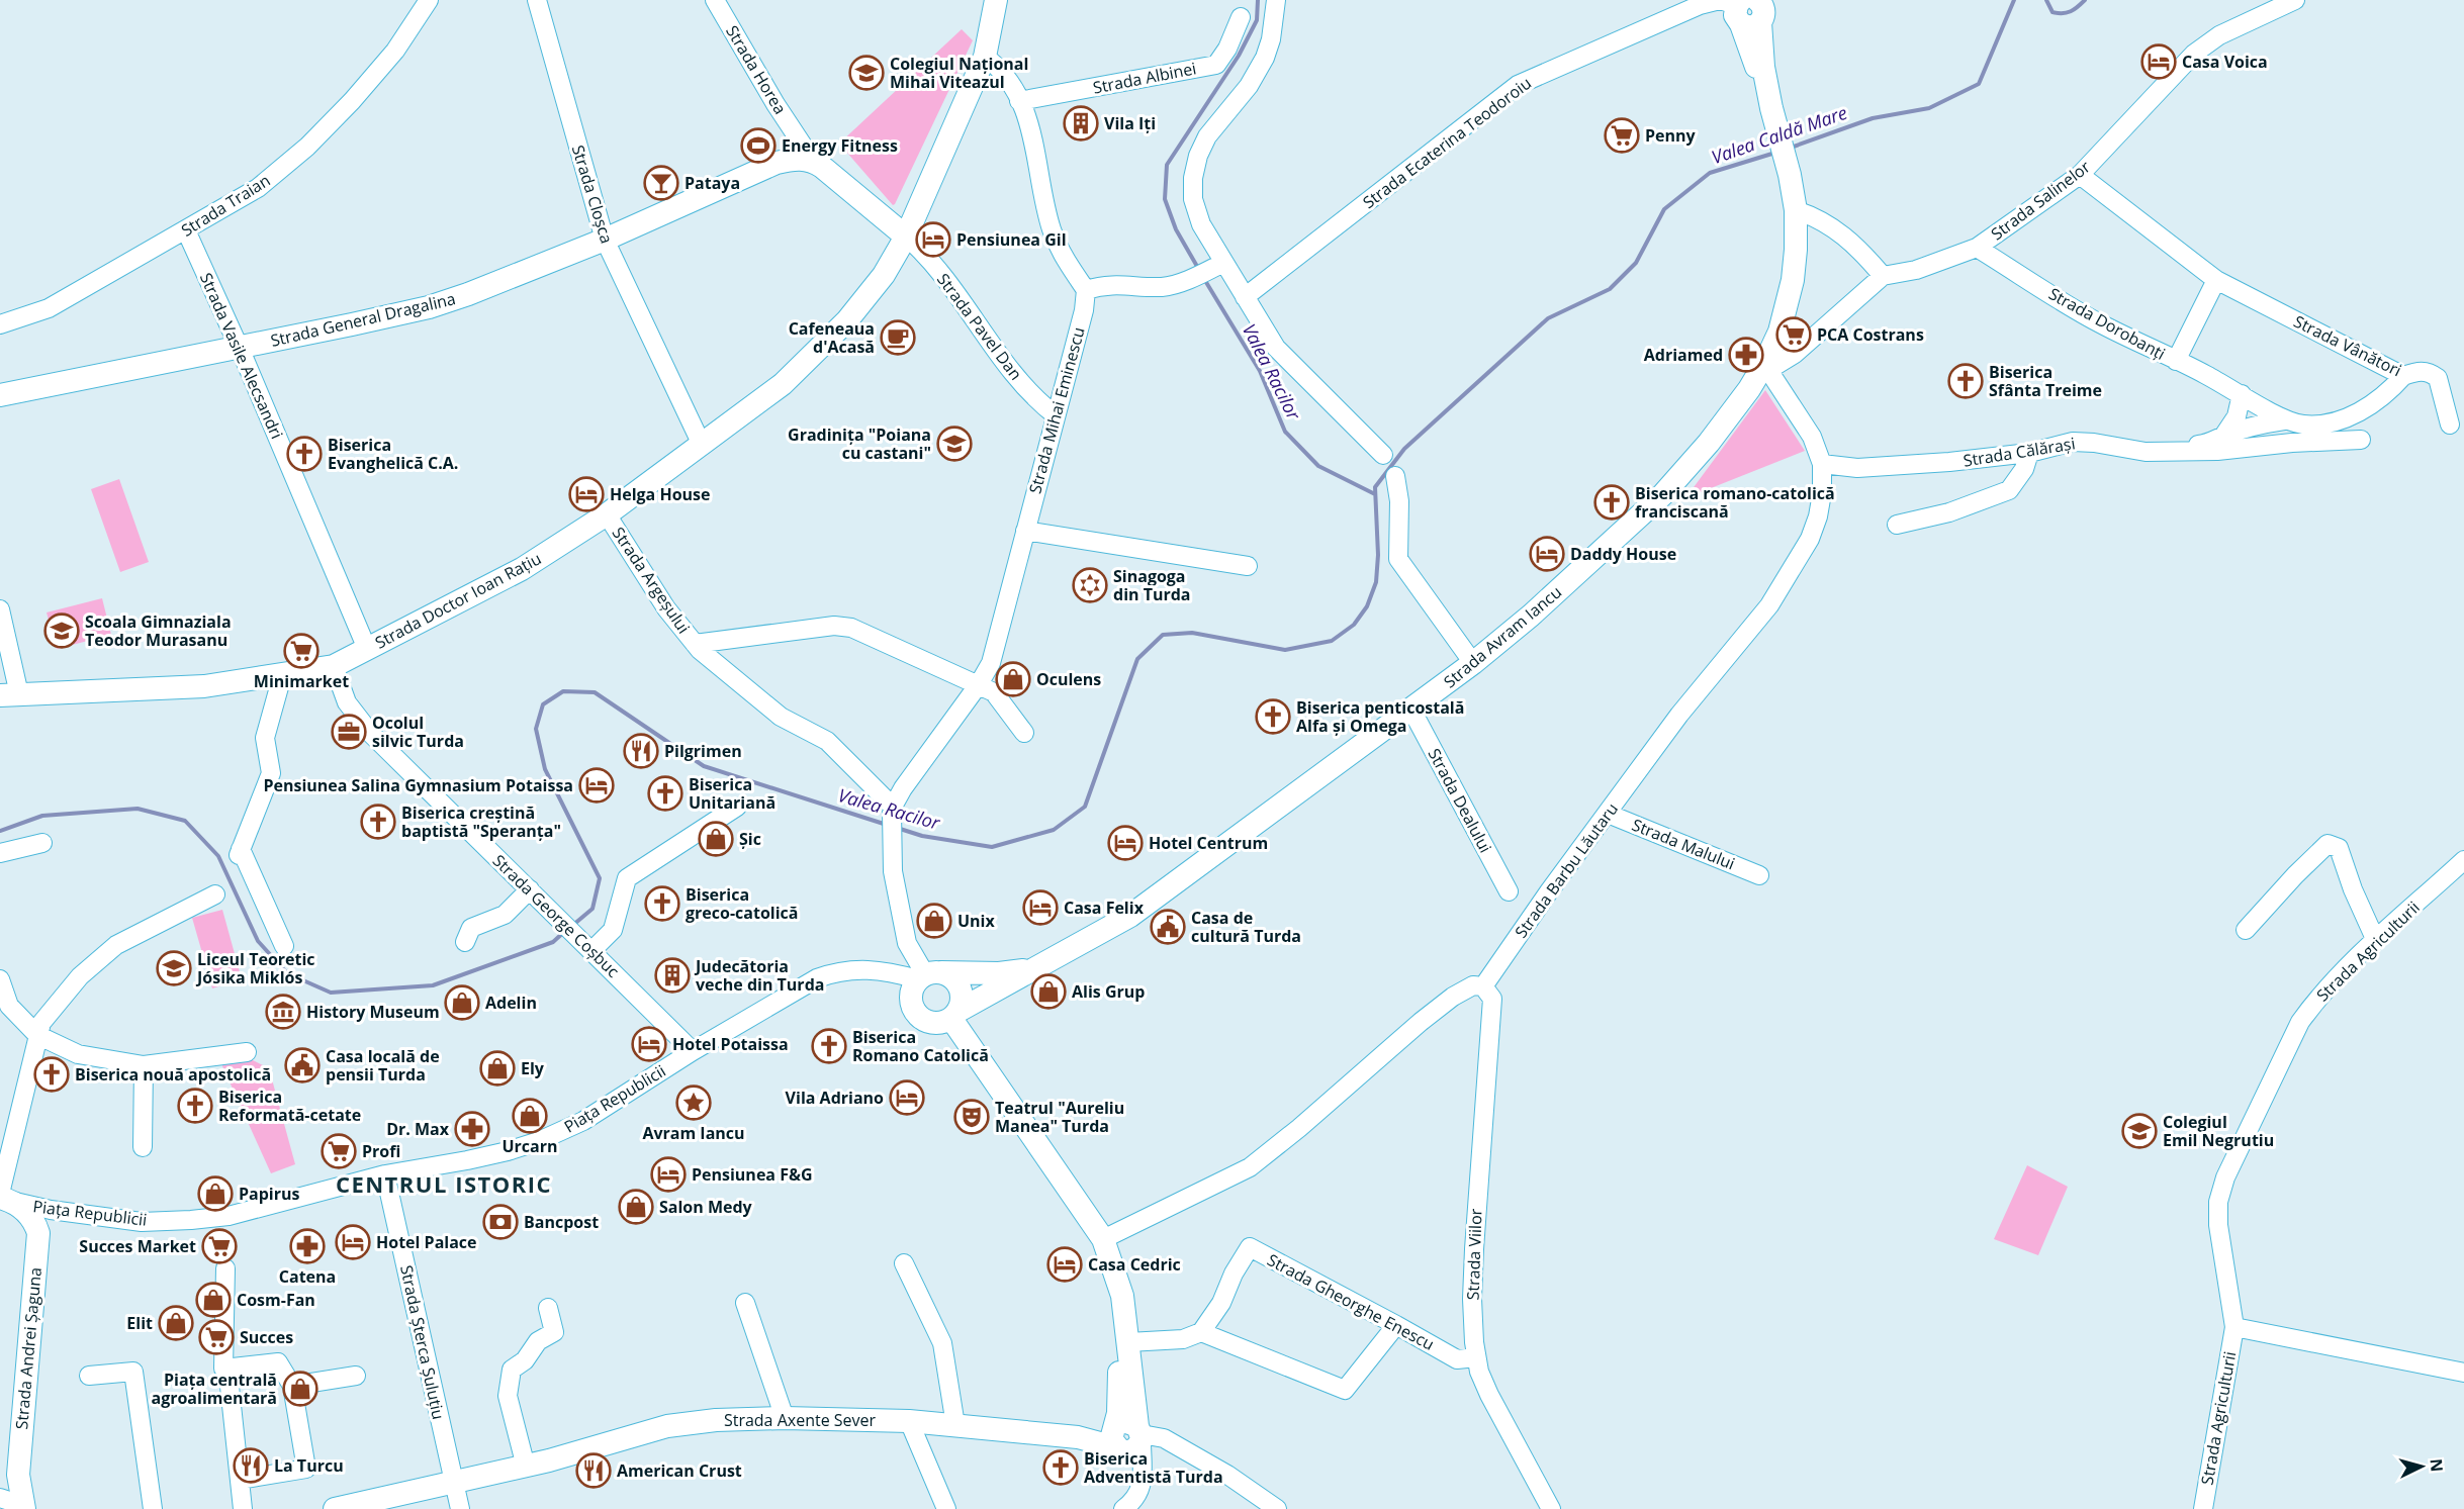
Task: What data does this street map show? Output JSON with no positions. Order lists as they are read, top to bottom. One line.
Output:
{"streets":{"main road":["Strada Horea","Strada General Dragalina","Strada Doctor Ioan Rațiu","Strada Avram Iancu","Piața Republicii","Strada Andrei Șaguna","Strada Axente Sever"],"street":["Strada Albinei","Strada Ecaterina Teodoroiu","Strada Cloșca","Strada Salinelor","Strada Traian","Strada Dorobanți","Strada Pavel Dan","Strada Vânători","Strada Vasile Alecsandri","Strada Mihai Eminescu","Strada Călărași","Strada Argeșului","Strada Dealului","Strada Malului","Strada Barbu Lăutaru","Strada George Coșbuc","Strada Agriculturii","Strada Viilor","Strada Gheorghe Enescu","Strada Șterca Șuluțiu"]},"crossings":[["Strada Horea","Strada General Dragalina"],["Strada Horea","Strada Pavel Dan"],["Strada Horea","Strada Doctor Ioan Rațiu"],["Strada Ecaterina Teodoroiu","Strada Avram Iancu"],["Strada Cloșca","Strada General Dragalina"],["Strada Cloșca","Strada Doctor Ioan Rațiu"],["Strada Salinelor","Strada Dorobanți"],["Strada Salinelor","Strada Vânători"],["Strada Traian","Strada Vasile Alecsandri"],["Strada General Dragalina","Strada Vasile Alecsandri"],["Strada Dorobanți","Strada Vânători"],["Strada Dorobanți","Strada Călărași"],["Strada Pavel Dan","Strada Mihai Eminescu"],["Strada Pavel Dan","Strada Doctor Ioan Rațiu"],["Strada Vasile Alecsandri","Strada Doctor Ioan Rațiu"],["Strada Mihai Eminescu","Strada Argeșului"],["Strada Mihai Eminescu","Strada Avram Iancu"],["Strada Mihai Eminescu","Piața Republicii"],["Strada Călărași","Strada Barbu Lăutaru"],["Strada Argeșului","Strada Doctor Ioan Rațiu"],["Strada Doctor Ioan Rațiu","Strada George Coșbuc"],["Strada Avram Iancu","Strada Dealului"],["Strada Avram Iancu","Strada Barbu Lăutaru"],["Strada Avram Iancu","Piața Republicii"],["Strada Malului","Strada Barbu Lăutaru"],["Strada Barbu Lăutaru","Strada Viilor"],["Strada George Coșbuc","Piața Republicii"],["Piața Republicii","Strada Șterca Șuluțiu"],["Piața Republicii","Strada Andrei Șaguna"],["Strada Viilor","Strada Gheorghe Enescu"],["Strada Șterca Șuluțiu","Strada Axente Sever"]],"districts":["CENTRUL ISTORIC"],"water":["Valea Caldă Mare","Valea Racilor"],"places":{"hotel":["Casa Voica","Pensiunea Gil","Helga House","Daddy House","Pensiunea Salina Gymnasium Potaissa","Hotel Centrum","Casa Felix","Hotel Potaissa","Vila Adriano","Pensiunea F&G","Hotel Palace","Casa Cedric"],"school or university":["Colegiul Național Mihai Viteazul","Gradinița \"Poiana cu castani\"","Scoala Gimnaziala Teodor Murasanu","Liceul Teoretic Jósika Miklós","Colegiul Emil Negrutiu"],"building":["Vila Iți","Judecătoria veche din Turda"],"supermarket":["Penny","PCA Costrans","Minimarket","Profi","Succes Market","Succes"],"sports":["Energy Fitness"],"bar":["Pataya"],"cafe":["Cafeneaua d'Acasă"],"pharmacy":["Adriamed","Dr. Max","Catena"],"church":["Biserica Sfânta Treime","Biserica Evanghelică C.A.","Biserica romano-catolică franciscană","Biserica penticostală Alfa și Omega","Biserica Unitariană","Biserica creștină baptistă \"Speranța\"","Biserica greco-catolică","Biserica Romano Catolică","Biserica nouă apostolică","Biserica Reformată-cetate","Biserica Adventistă Turda"],"synagogue":["Sinagoga din Turda"],"shop":["Oculens","Șic","Unix","Alis Grup","Adelin","Ely","Urcarn","Papirus","Salon Medy","Cosm-Fan","Elit","Piața centrală agroalimentară"],"office":["Ocolul silvic Turda"],"restaurant":["Pilgrimen","La Turcu","American Crust"],"public building":["Casa de cultură Turda","Casa locală de pensii Turda"],"museum":["History Museum"],"place":["Avram Iancu"],"theatre":["Teatrul \"Aureliu Manea\" Turda"],"bank":["Bancpost"]},"north":"right"}
